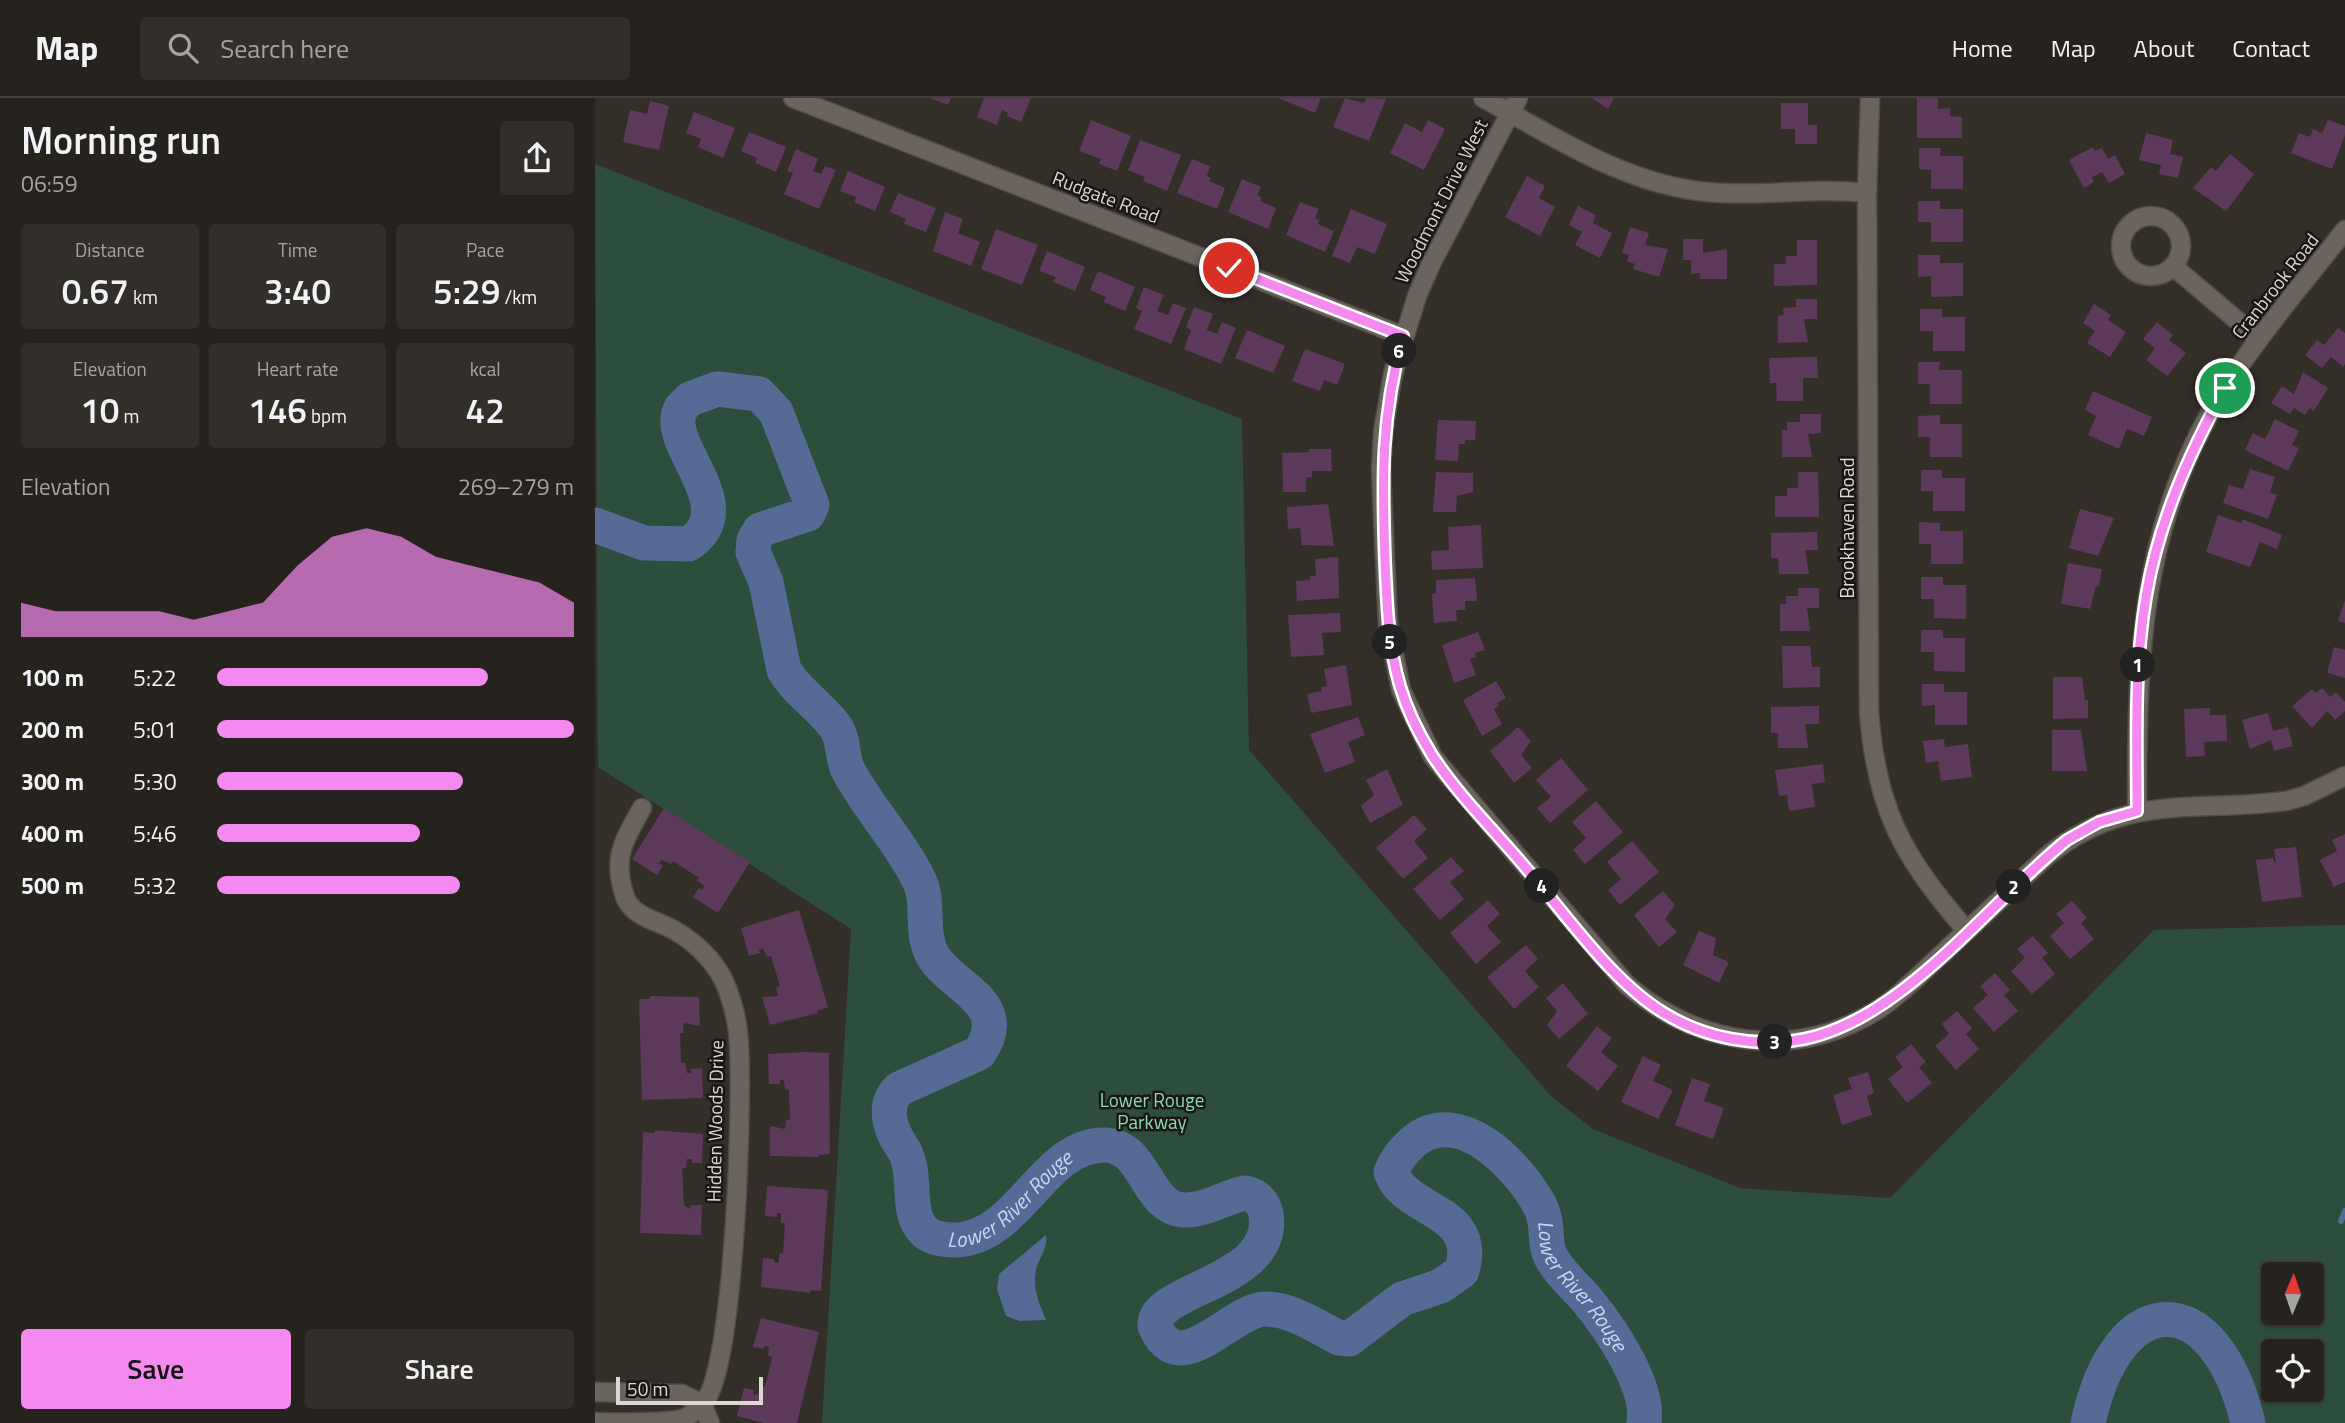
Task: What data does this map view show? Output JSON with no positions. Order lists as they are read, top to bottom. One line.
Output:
{"streets":{"street":["Rudgate Road","Woodmont Drive West","Cranbrook Road","Brookhaven Road","Hidden Woods Drive"]},"crossings":[["Rudgate Road","Woodmont Drive West"],["Woodmont Drive West","Cranbrook Road"],["Woodmont Drive West","Brookhaven Road"]],"water":["Lower River Rouge"],"parks":["Lower Rouge Parkway"],"scale_bar":"50 m","north":"top","page":{"header":"Map","search":"Search here","nav":["Home","Map","About","Contact"],"heading":["Morning run","06:59"],"stats":[["Distance","0.67 km"],["Time","3:40"],["Pace","5:29 /km"],["Elevation","10 m"],["Heart rate","146 bpm"],["kcal","42"]],"pins":["6","5","1","4","2","3"],"chart":["Elevation","269–279 m"],"list":[{"name":"100 m","note":"5:22"},{"name":"200 m","note":"5:01"},{"name":"300 m","note":"5:30"},{"name":"400 m","note":"5:46"},{"name":"500 m","note":"5:32"}],"buttons":["Save","Share"],"scale":"50 m"}}
